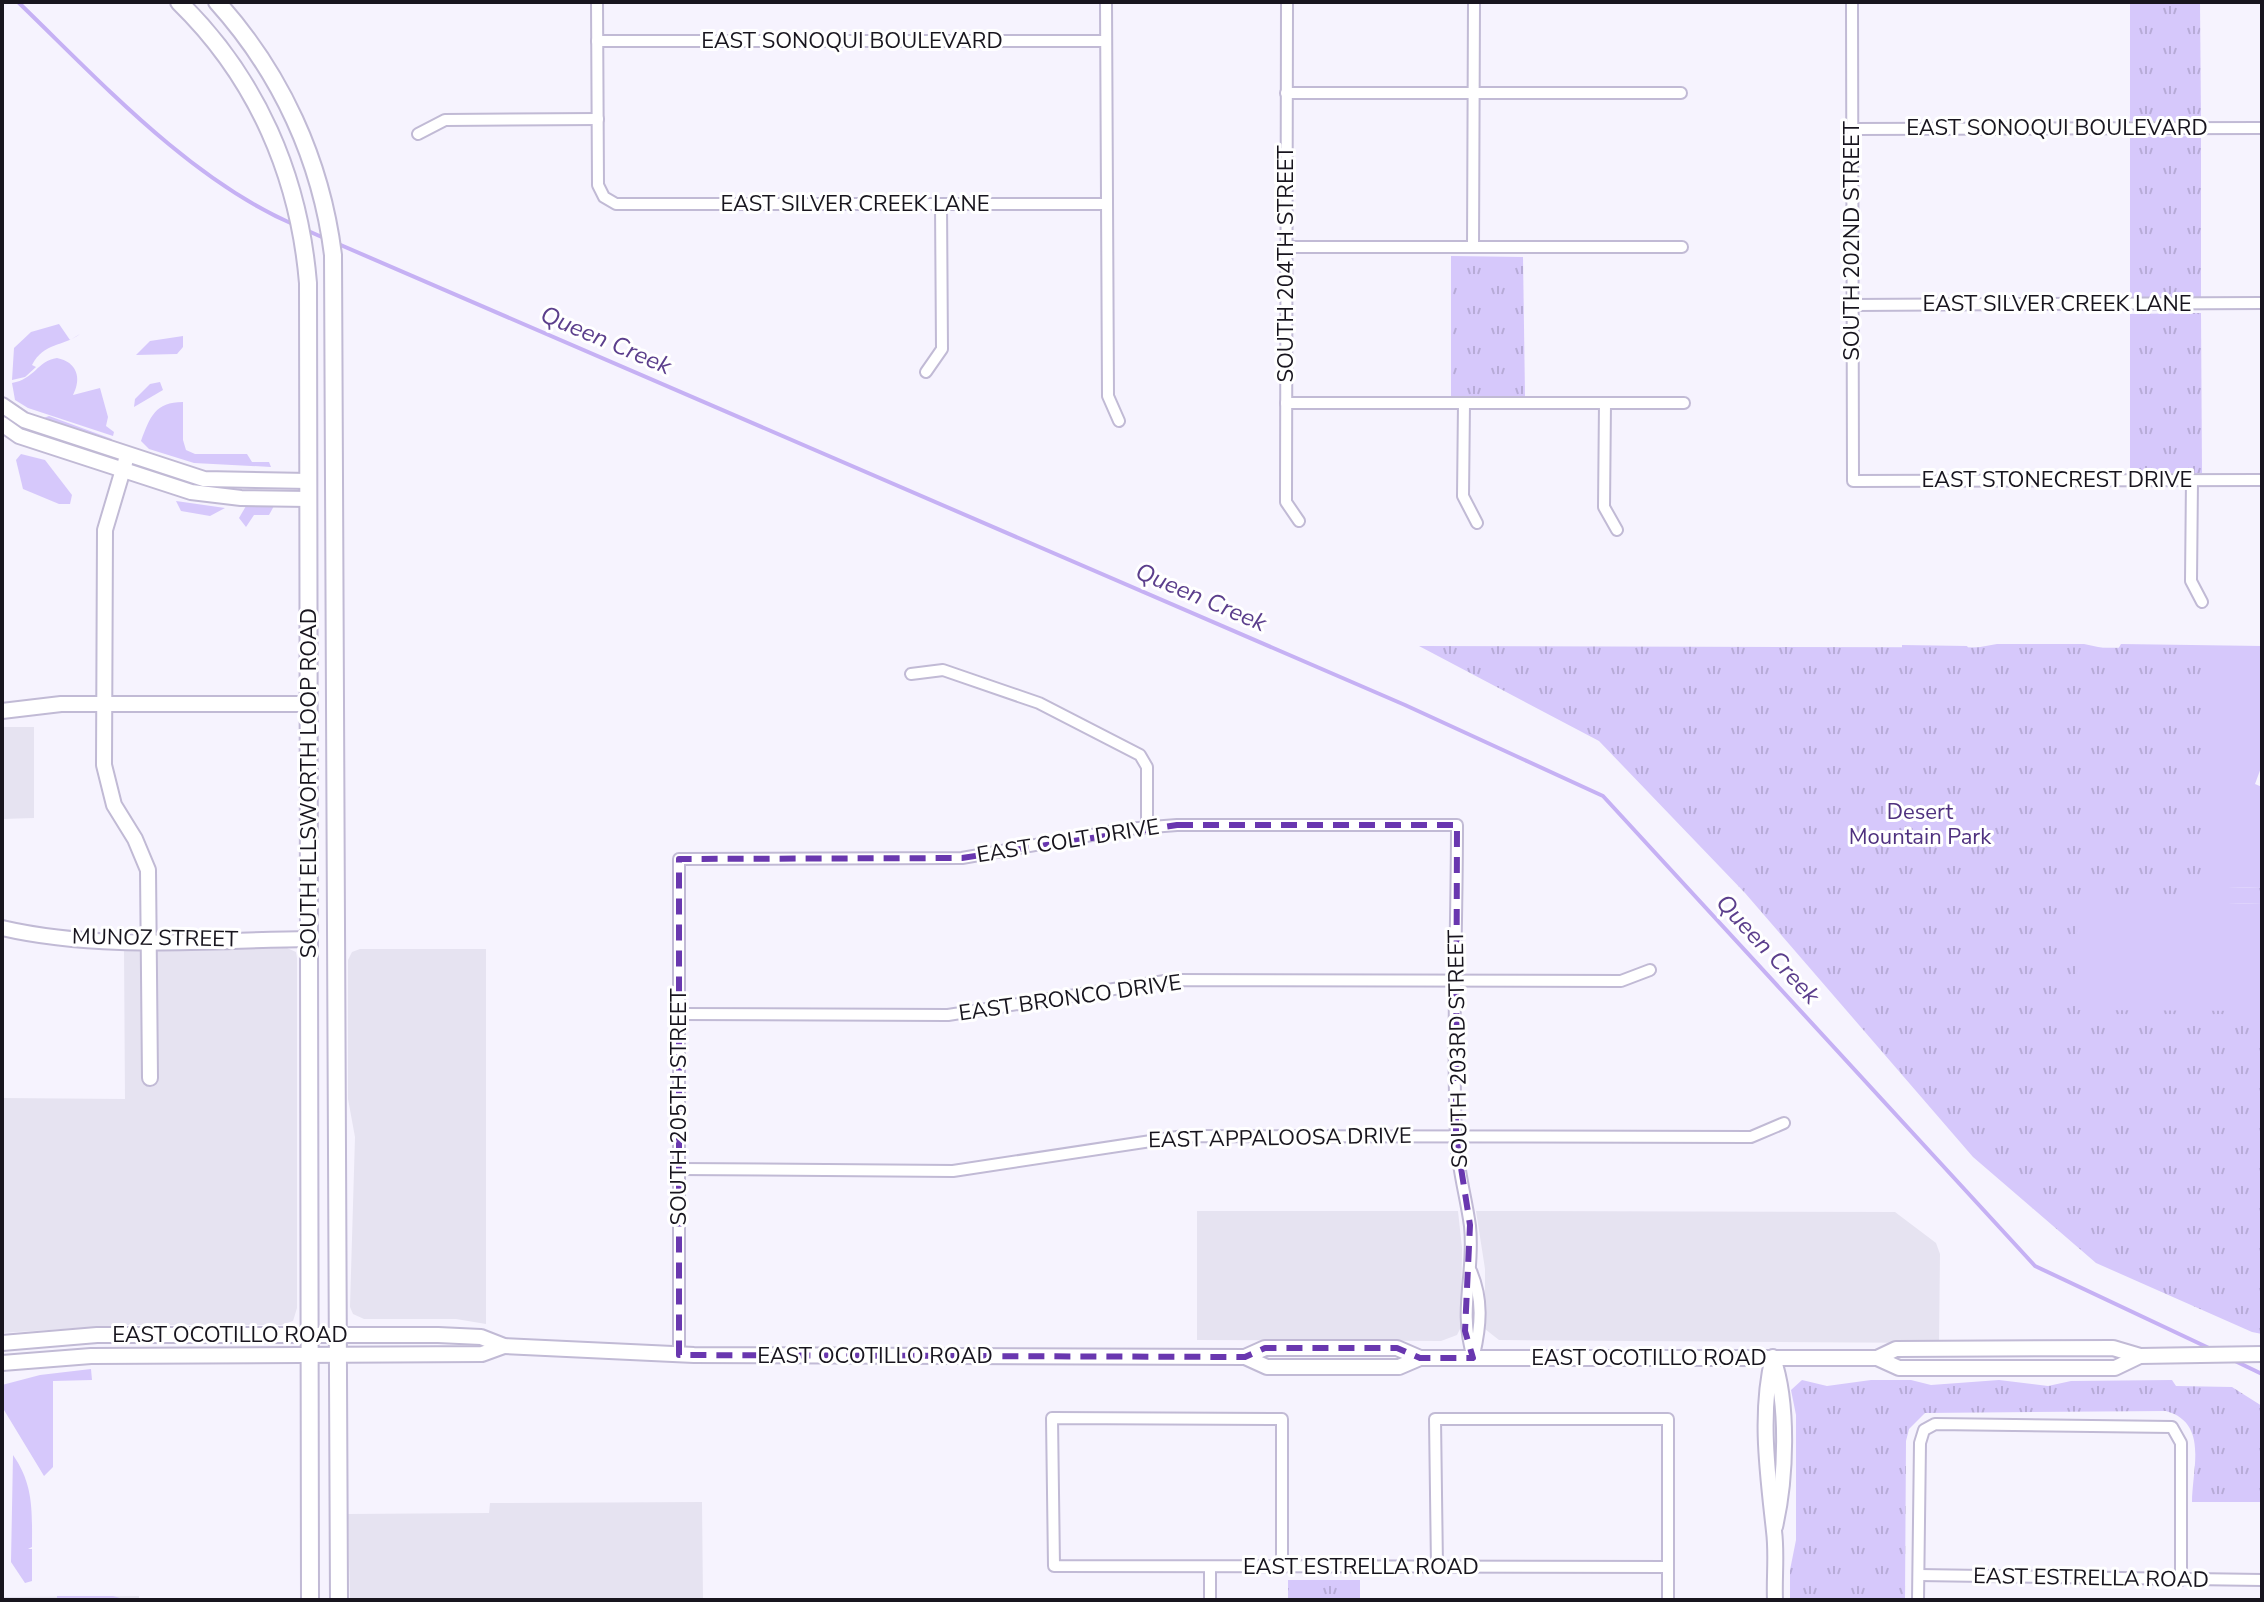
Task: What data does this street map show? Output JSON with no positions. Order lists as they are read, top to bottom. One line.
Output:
{"streets":{"main road":["SOUTH ELLSWORTH LOOP ROAD","MUNOZ STREET","EAST OCOTILLO ROAD"],"street":["EAST SONOQUI BOULEVARD","EAST SILVER CREEK LANE","SOUTH 202ND STREET","SOUTH 204TH STREET","EAST STONECREST DRIVE","EAST COLT DRIVE","EAST BRONCO DRIVE","SOUTH 203RD STREET","SOUTH 205TH STREET","EAST APPALOOSA DRIVE","EAST ESTRELLA ROAD"]},"crossings":[["EAST SONOQUI BOULEVARD","SOUTH 202ND STREET"],["EAST SILVER CREEK LANE","SOUTH 202ND STREET"],["SOUTH 202ND STREET","EAST STONECREST DRIVE"],["SOUTH ELLSWORTH LOOP ROAD","MUNOZ STREET"],["SOUTH ELLSWORTH LOOP ROAD","EAST OCOTILLO ROAD"],["EAST COLT DRIVE","SOUTH 203RD STREET"],["EAST COLT DRIVE","SOUTH 205TH STREET"],["EAST BRONCO DRIVE","SOUTH 203RD STREET"],["EAST BRONCO DRIVE","SOUTH 205TH STREET"],["SOUTH 203RD STREET","EAST APPALOOSA DRIVE"],["SOUTH 203RD STREET","EAST OCOTILLO ROAD"],["SOUTH 205TH STREET","EAST APPALOOSA DRIVE"],["SOUTH 205TH STREET","EAST OCOTILLO ROAD"]],"water":["Queen Creek"],"parks":["Desert Mountain Park"]}
